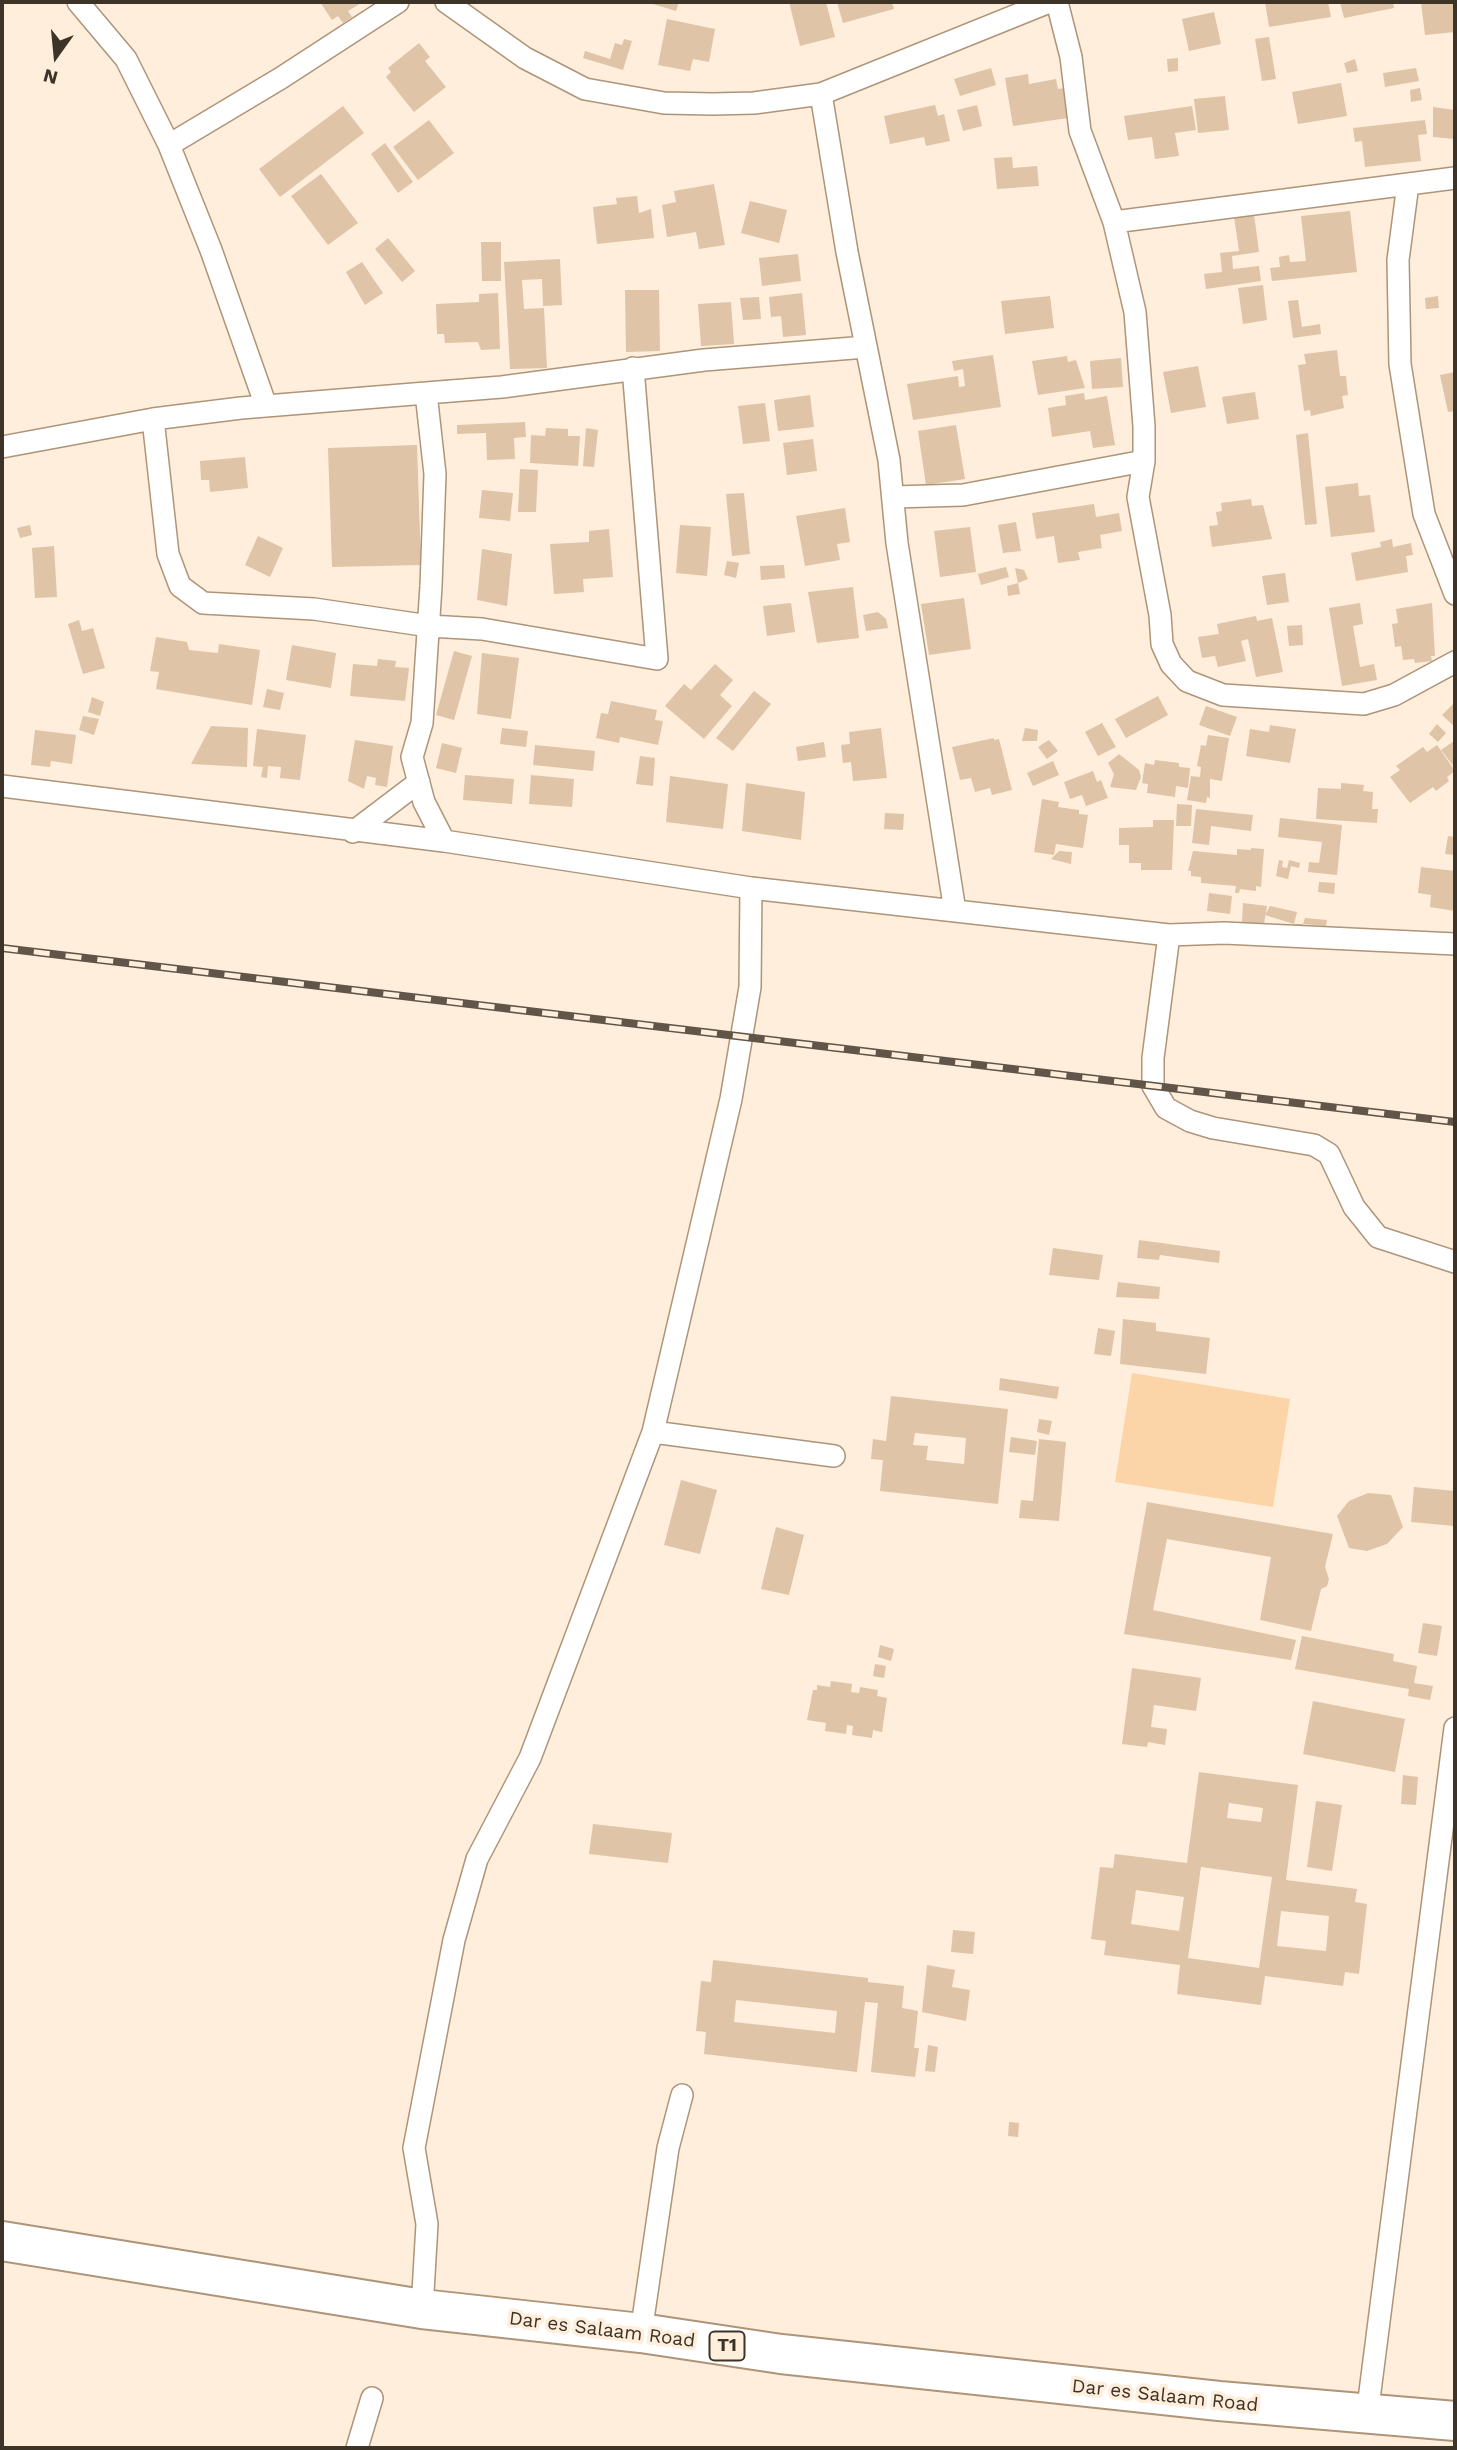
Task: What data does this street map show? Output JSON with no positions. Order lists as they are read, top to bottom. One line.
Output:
{"streets":{"highway":["Dar es Salaam Road","T1"]},"north":"bottom"}
